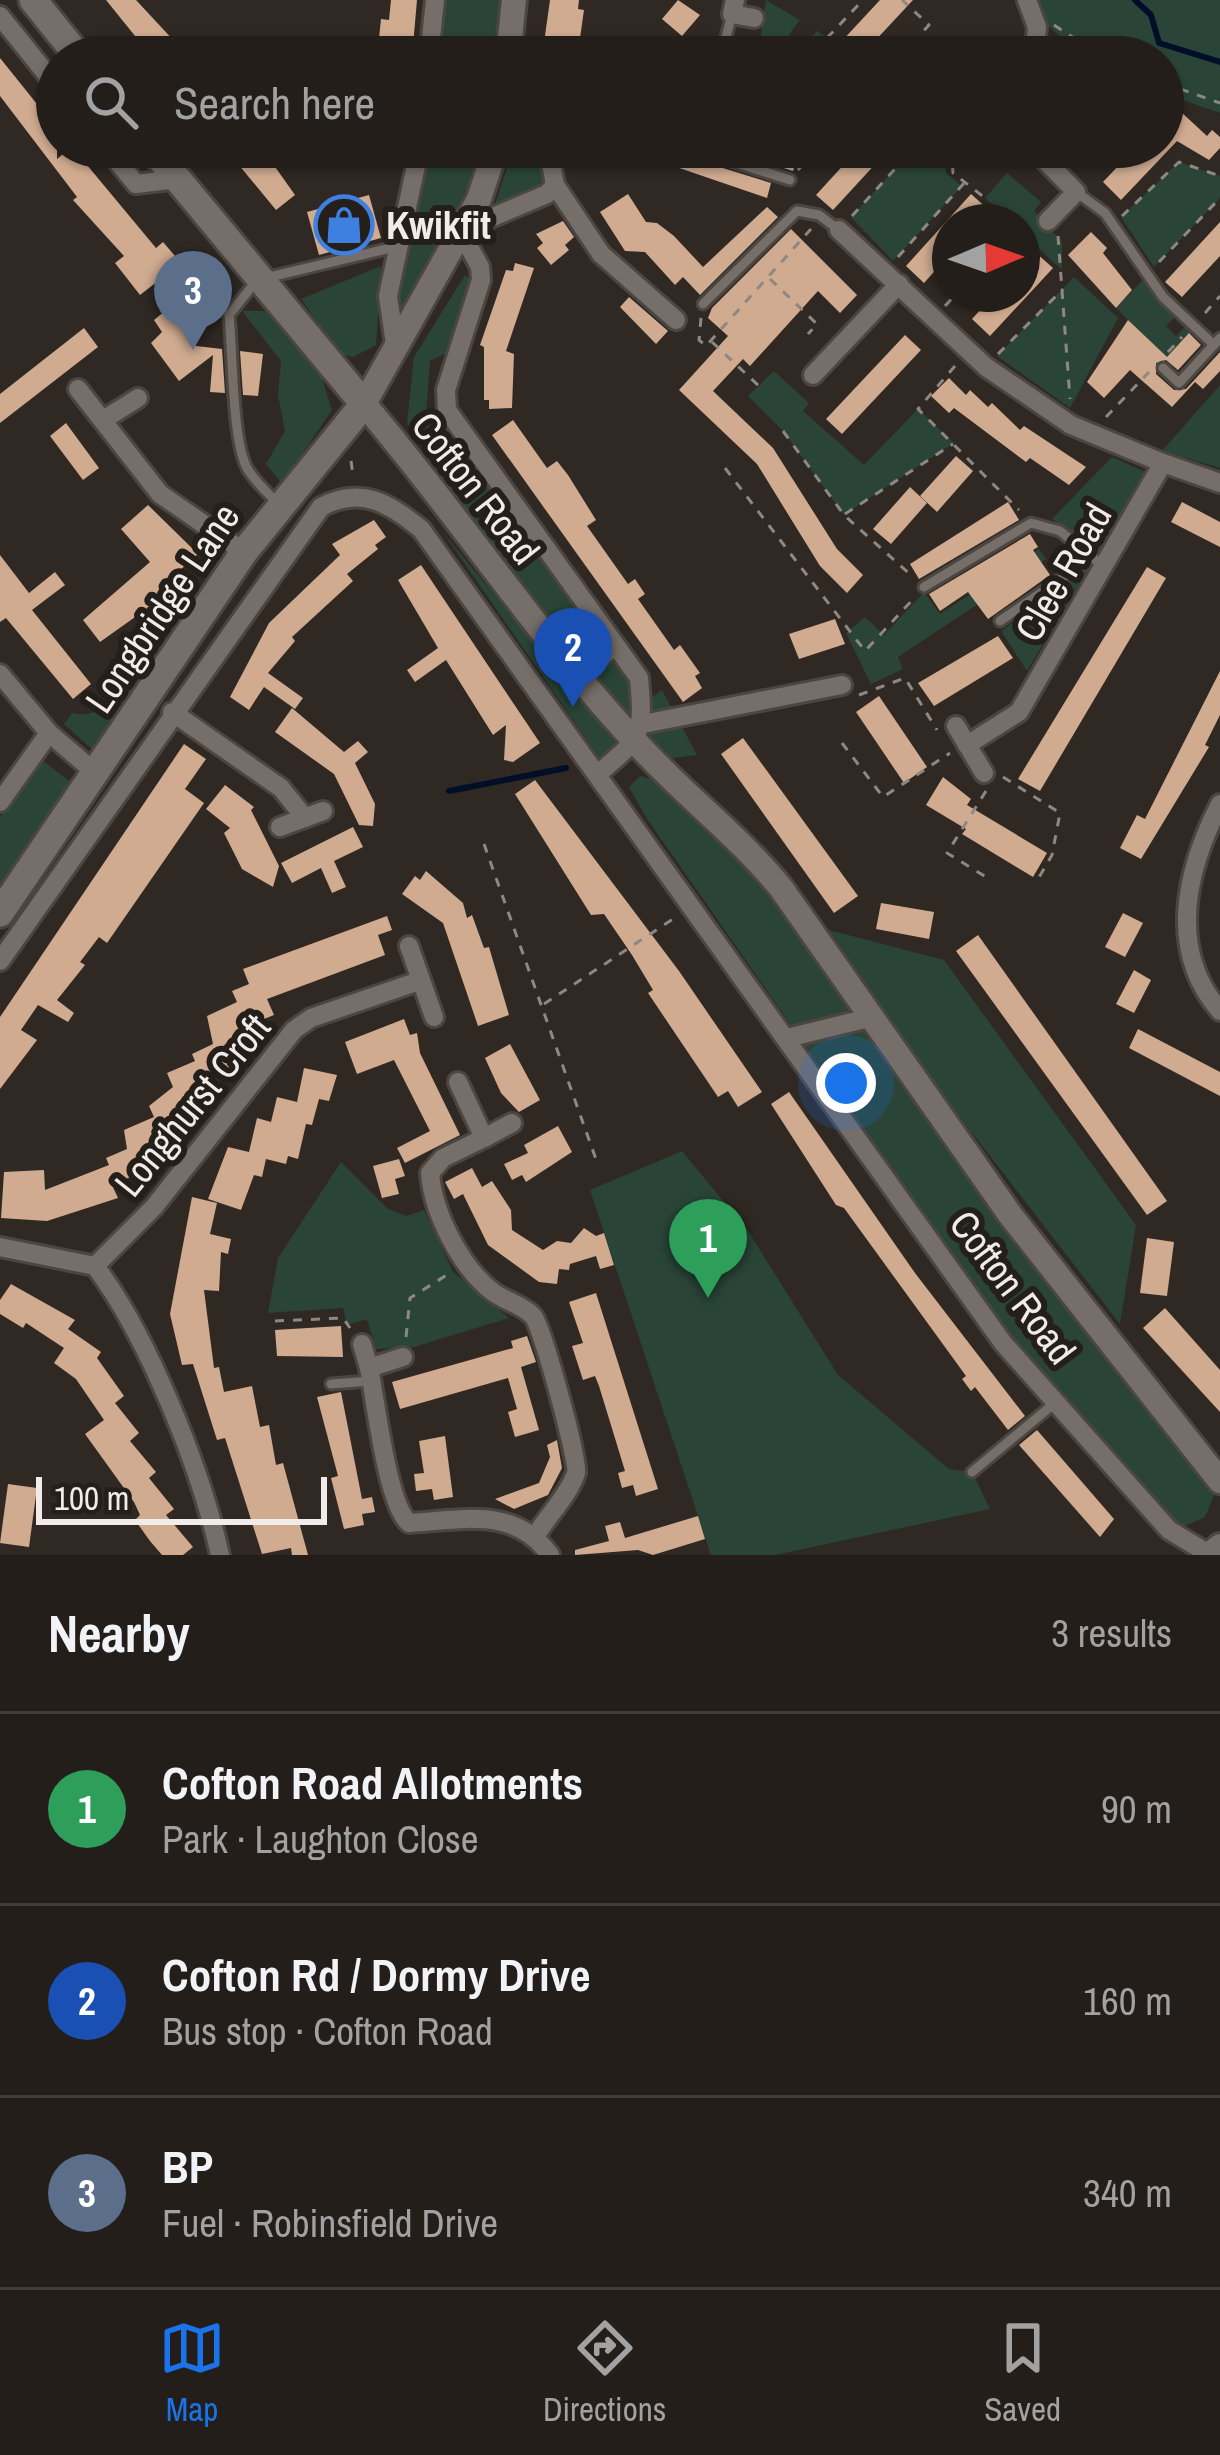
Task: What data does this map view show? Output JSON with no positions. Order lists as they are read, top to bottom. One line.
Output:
{"streets":{"main road":["Longbridge Lane"],"street":["Cofton Road","Clee Road","Longhurst Croft"]},"crossings":[["Cofton Road","Longbridge Lane"]],"places":{"shop":["Kwikfit"]},"scale_bar":"100 m","north":"right","page":{"search":"Search here","pins":["3","2","1"],"scale":"100 m","heading":["Nearby","3 results"],"list":[{"mark":"1","name":"Cofton Road Allotments","note":"Park · Laughton Close","value":"90 m"},{"mark":"2","name":"Cofton Rd / Dormy Drive","note":"Bus stop · Cofton Road","value":"160 m"},{"mark":"3","name":"BP","note":"Fuel · Robinsfield Drive","value":"340 m"}],"nav":["Map","Directions","Saved"]}}
